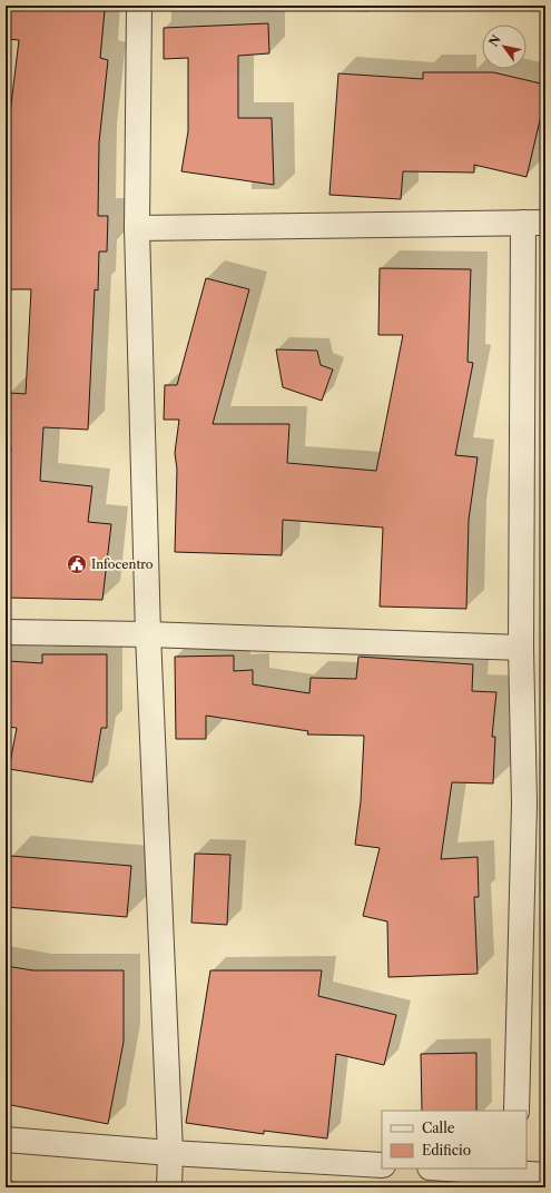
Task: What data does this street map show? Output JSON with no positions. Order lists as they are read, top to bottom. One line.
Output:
{"places":{"public building":["Infocentro"]},"legend":["Calle","Edificio"],"north":"top left"}
